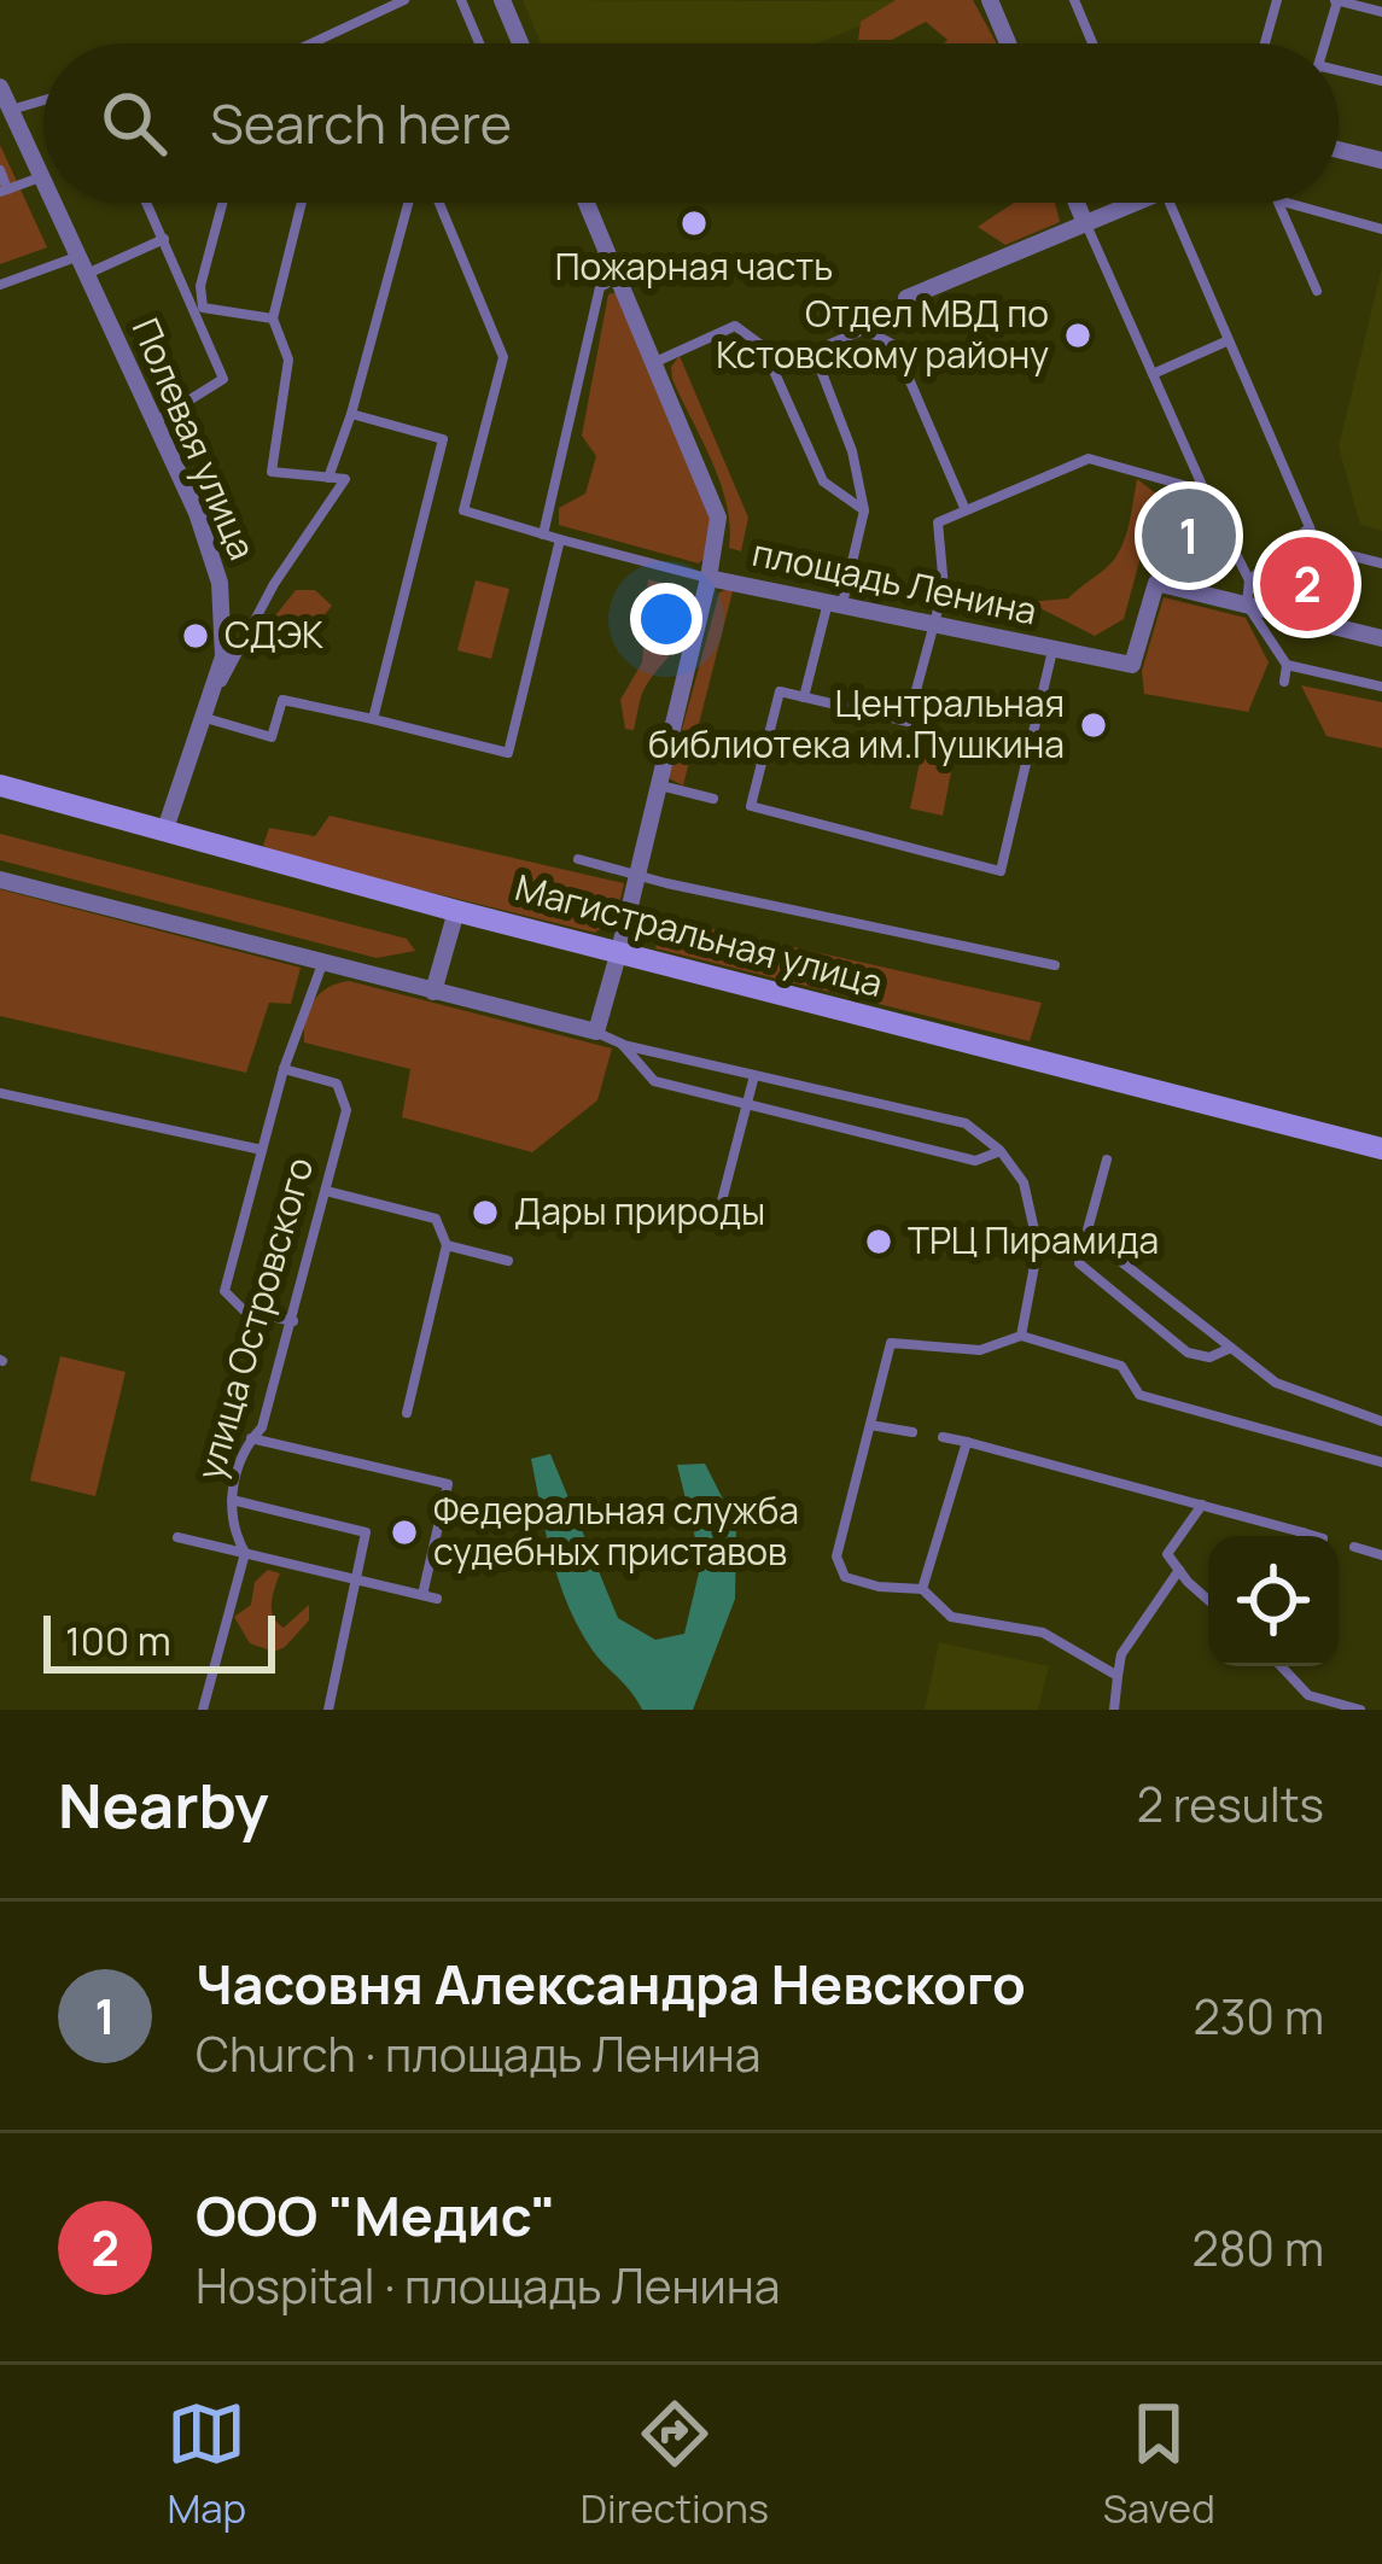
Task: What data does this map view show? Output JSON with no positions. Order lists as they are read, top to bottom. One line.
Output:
{"streets":{"main road":["Магистральная улица"],"street":["Полевая улица","площадь Ленина"],"lane":["улица Островского"]},"crossings":[["Полевая улица","Магистральная улица"],["площадь Ленина","Магистральная улица"]],"places":["Пожарная часть","Отдел МВД по Кстовскому району","СДЭК","Центральная библиотека им.Пушкина","Дары природы","ТРЦ Пирамида","Федеральная служба судебных приставов"],"scale_bar":"100 m","page":{"search":"Search here","pins":["1","2"],"scale":"100 m","heading":["Nearby","2 results"],"list":[{"mark":"1","name":"Часовня Александра Невского","note":"Church · площадь Ленина","value":"230 m"},{"mark":"2","name":"ООО \"Медис\"","note":"Hospital · площадь Ленина","value":"280 m"}],"nav":["Map","Directions","Saved"]}}
